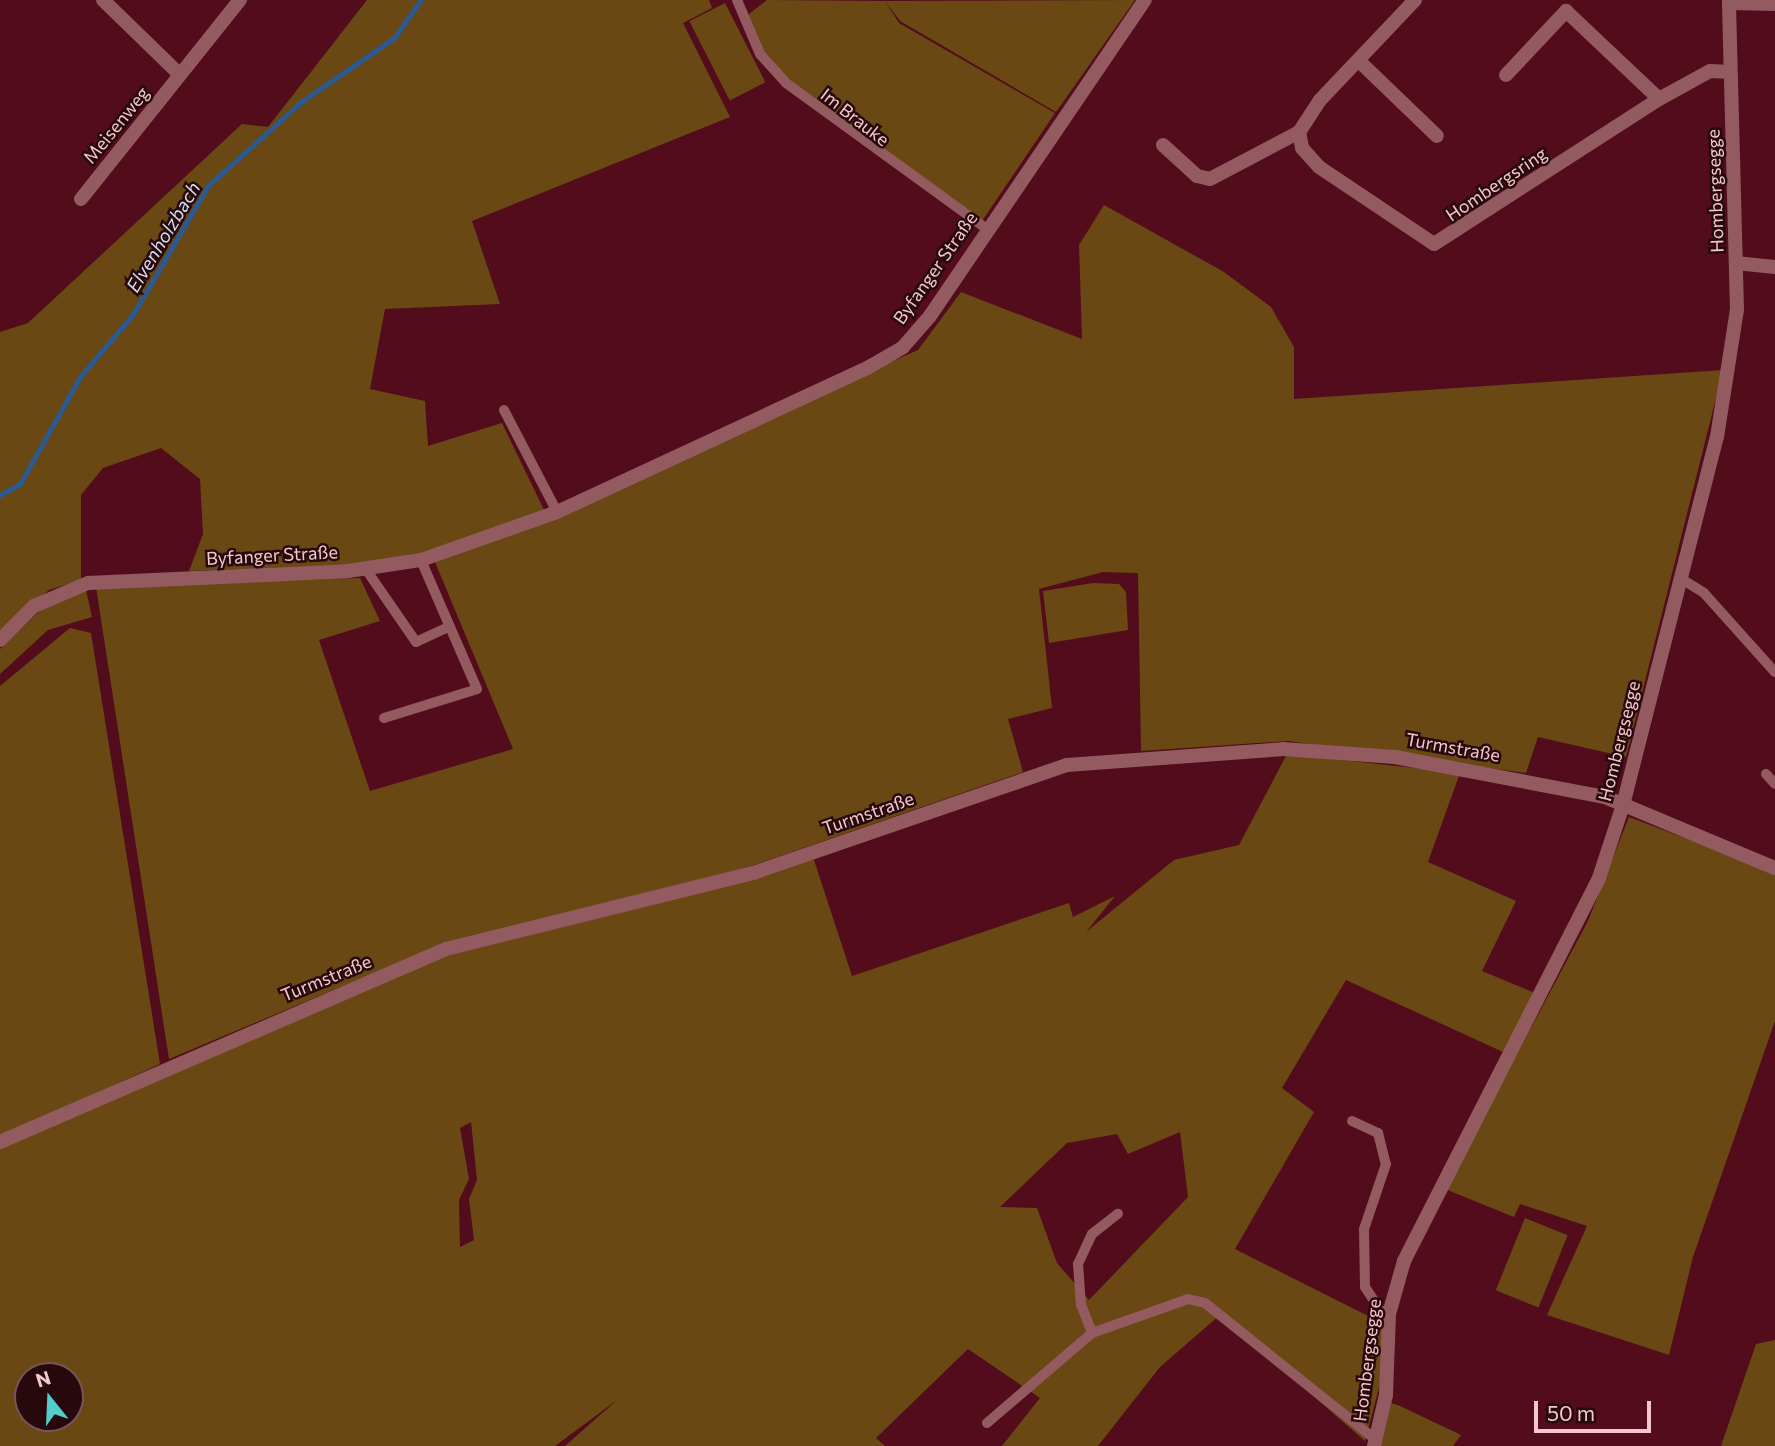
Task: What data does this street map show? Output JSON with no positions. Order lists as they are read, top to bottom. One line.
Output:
{"streets":{"street":["Meisenweg","Hombergsring","Hombergsegge","Byfanger Straße","Turmstraße"],"lane":["Im Brauke"]},"crossings":[["Im Brauke","Byfanger Straße"],["Hombergsring","Hombergsegge"],["Hombergsegge","Turmstraße"]],"water":["Elvenholzbach"],"scale_bar":"50 m","north":"top"}
